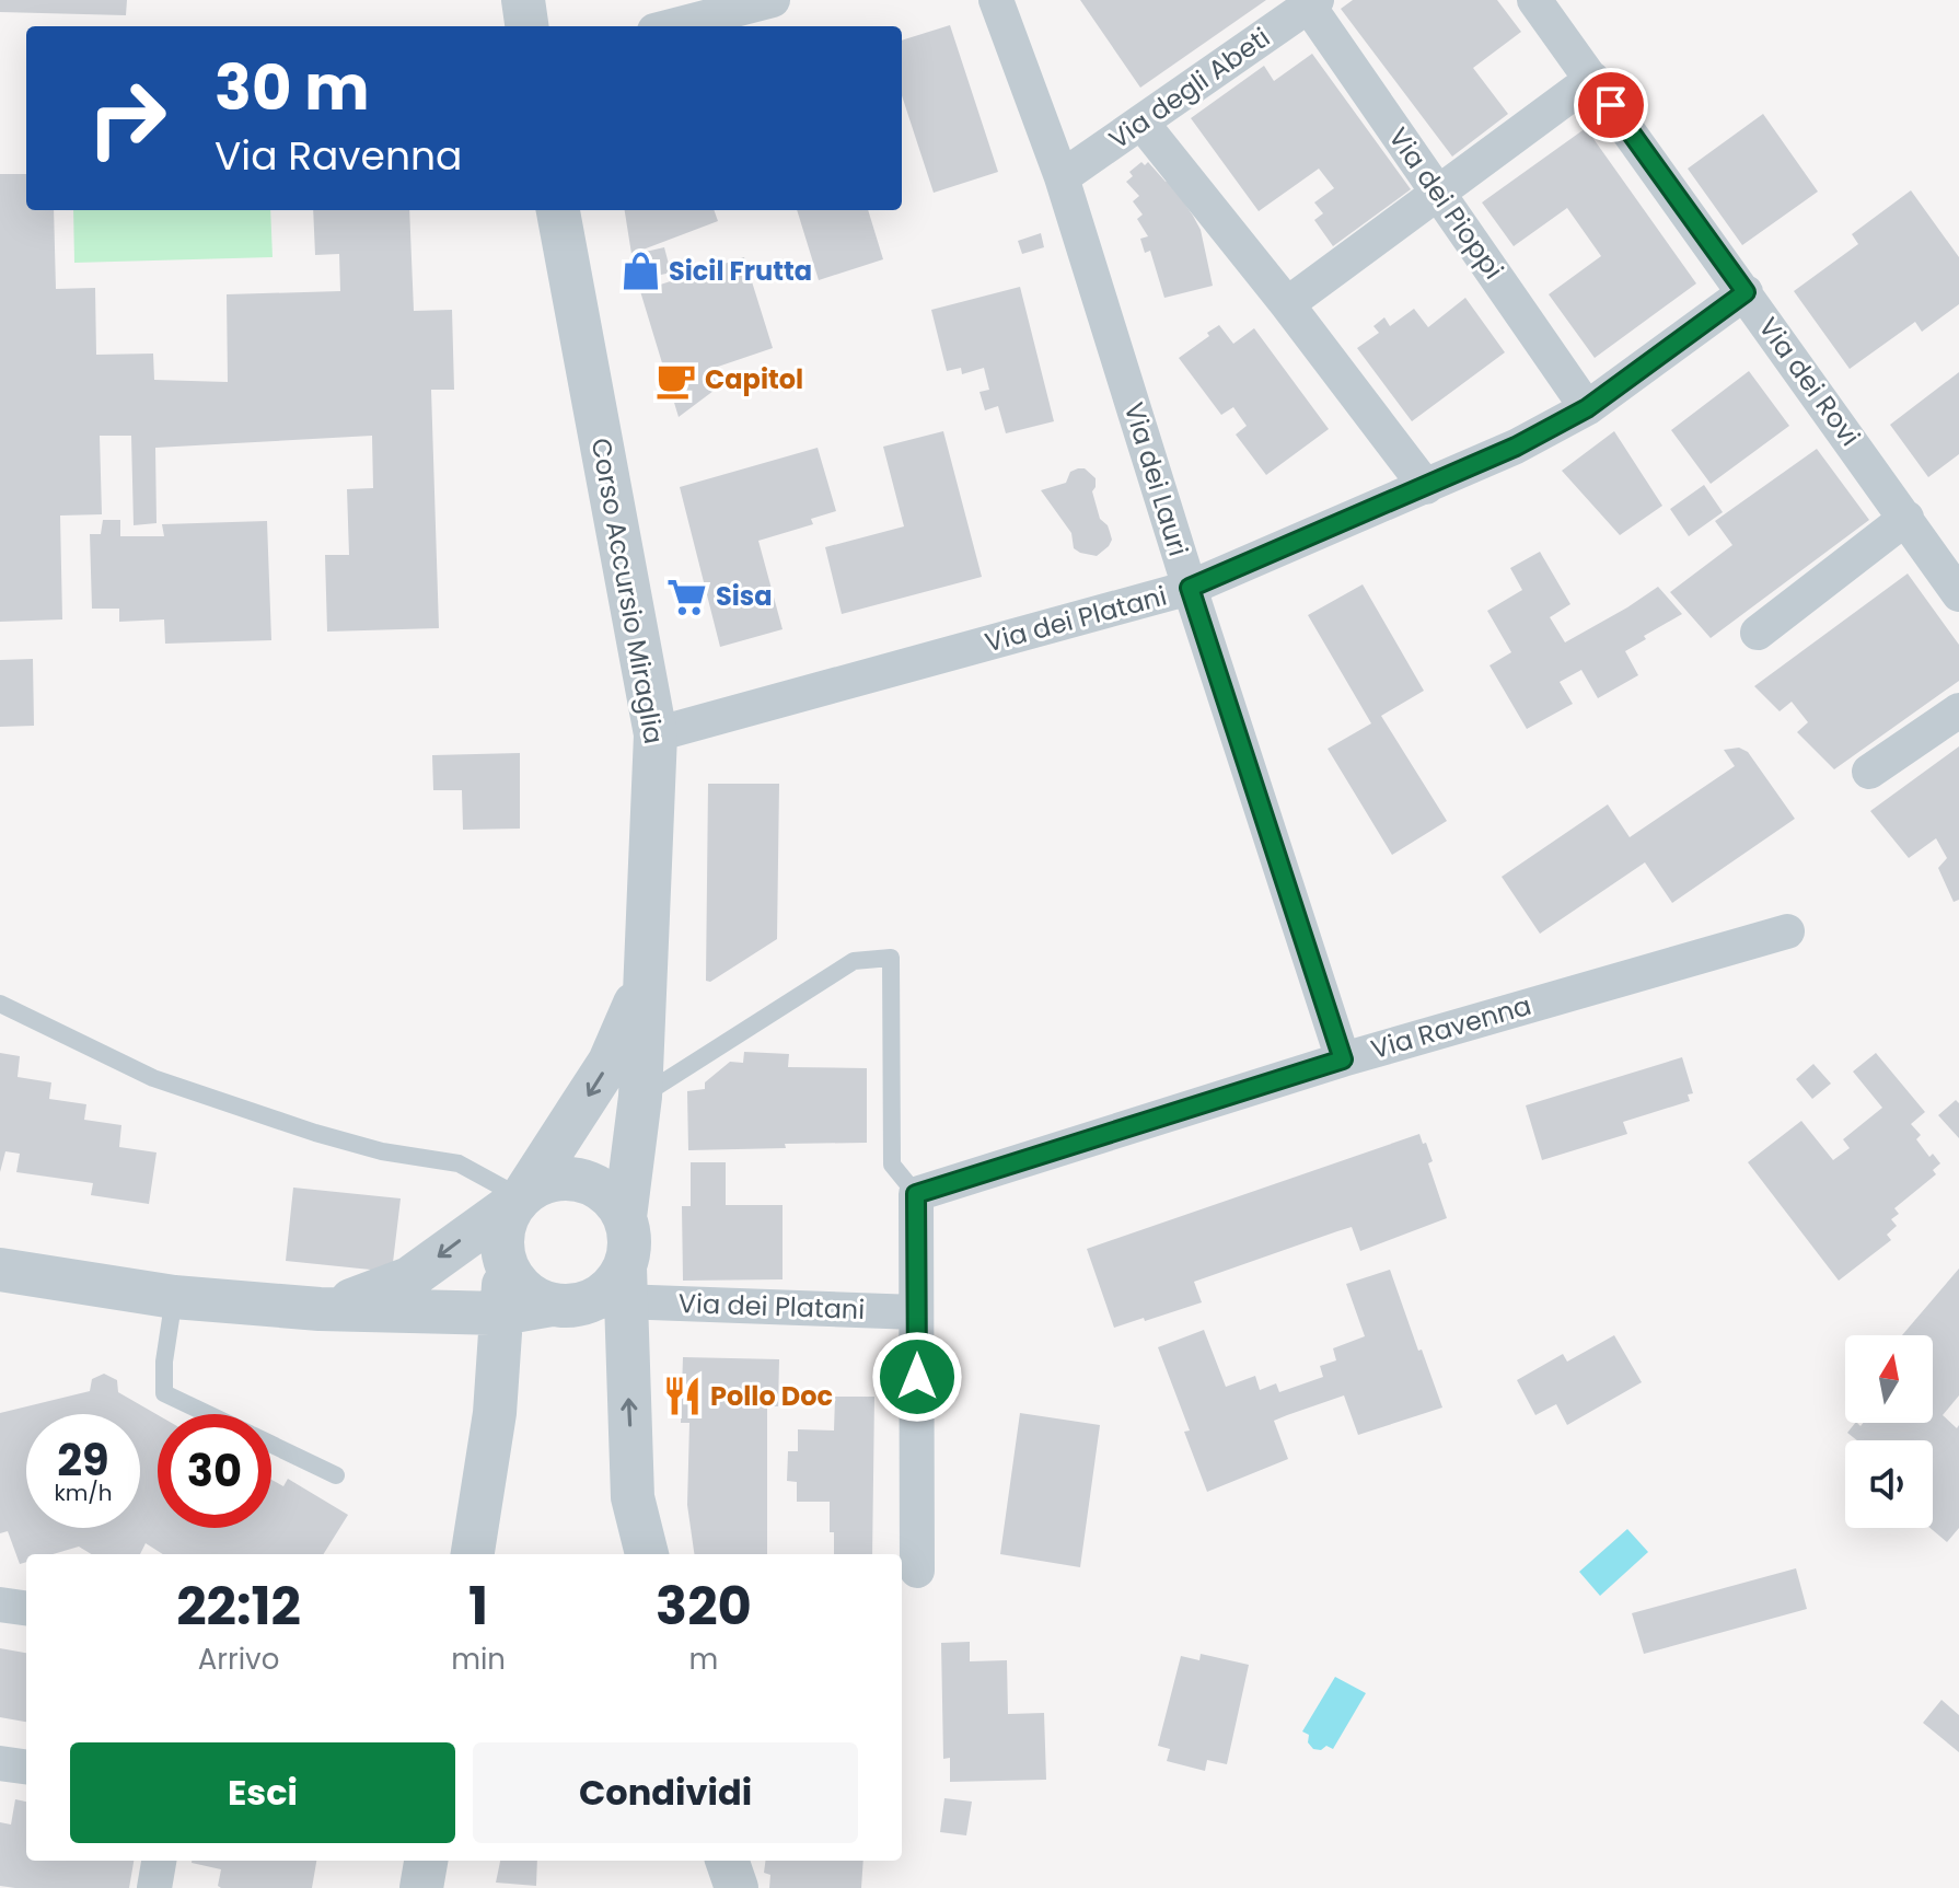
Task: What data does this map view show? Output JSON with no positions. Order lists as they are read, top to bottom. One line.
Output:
{"streets":{"street":["Via degli Abeti","Via dei Pioppi","Via dei Rovi","Via dei Lauri","Corso Accursio Miraglia","Via dei Platani","Via Ravenna"]},"crossings":[["Via degli Abeti","Via dei Pioppi"],["Via degli Abeti","Via dei Lauri"],["Via dei Pioppi","Via dei Platani"],["Via dei Rovi","Via dei Platani"],["Via dei Lauri","Via dei Platani"],["Via dei Lauri","Via Ravenna"],["Corso Accursio Miraglia","Via dei Platani"]],"places":{"shop":["Sicil Frutta"],"cafe":["Capitol"],"supermarket":["Sisa"],"restaurant":["Pollo Doc"]},"north":"top","page":{"turn":["30 m","Via Ravenna"],"speed":"29 km/h","limit":"30","eta":["22:12","Arrivo","1","min","320","m"],"buttons":["Esci","Condividi"]}}
